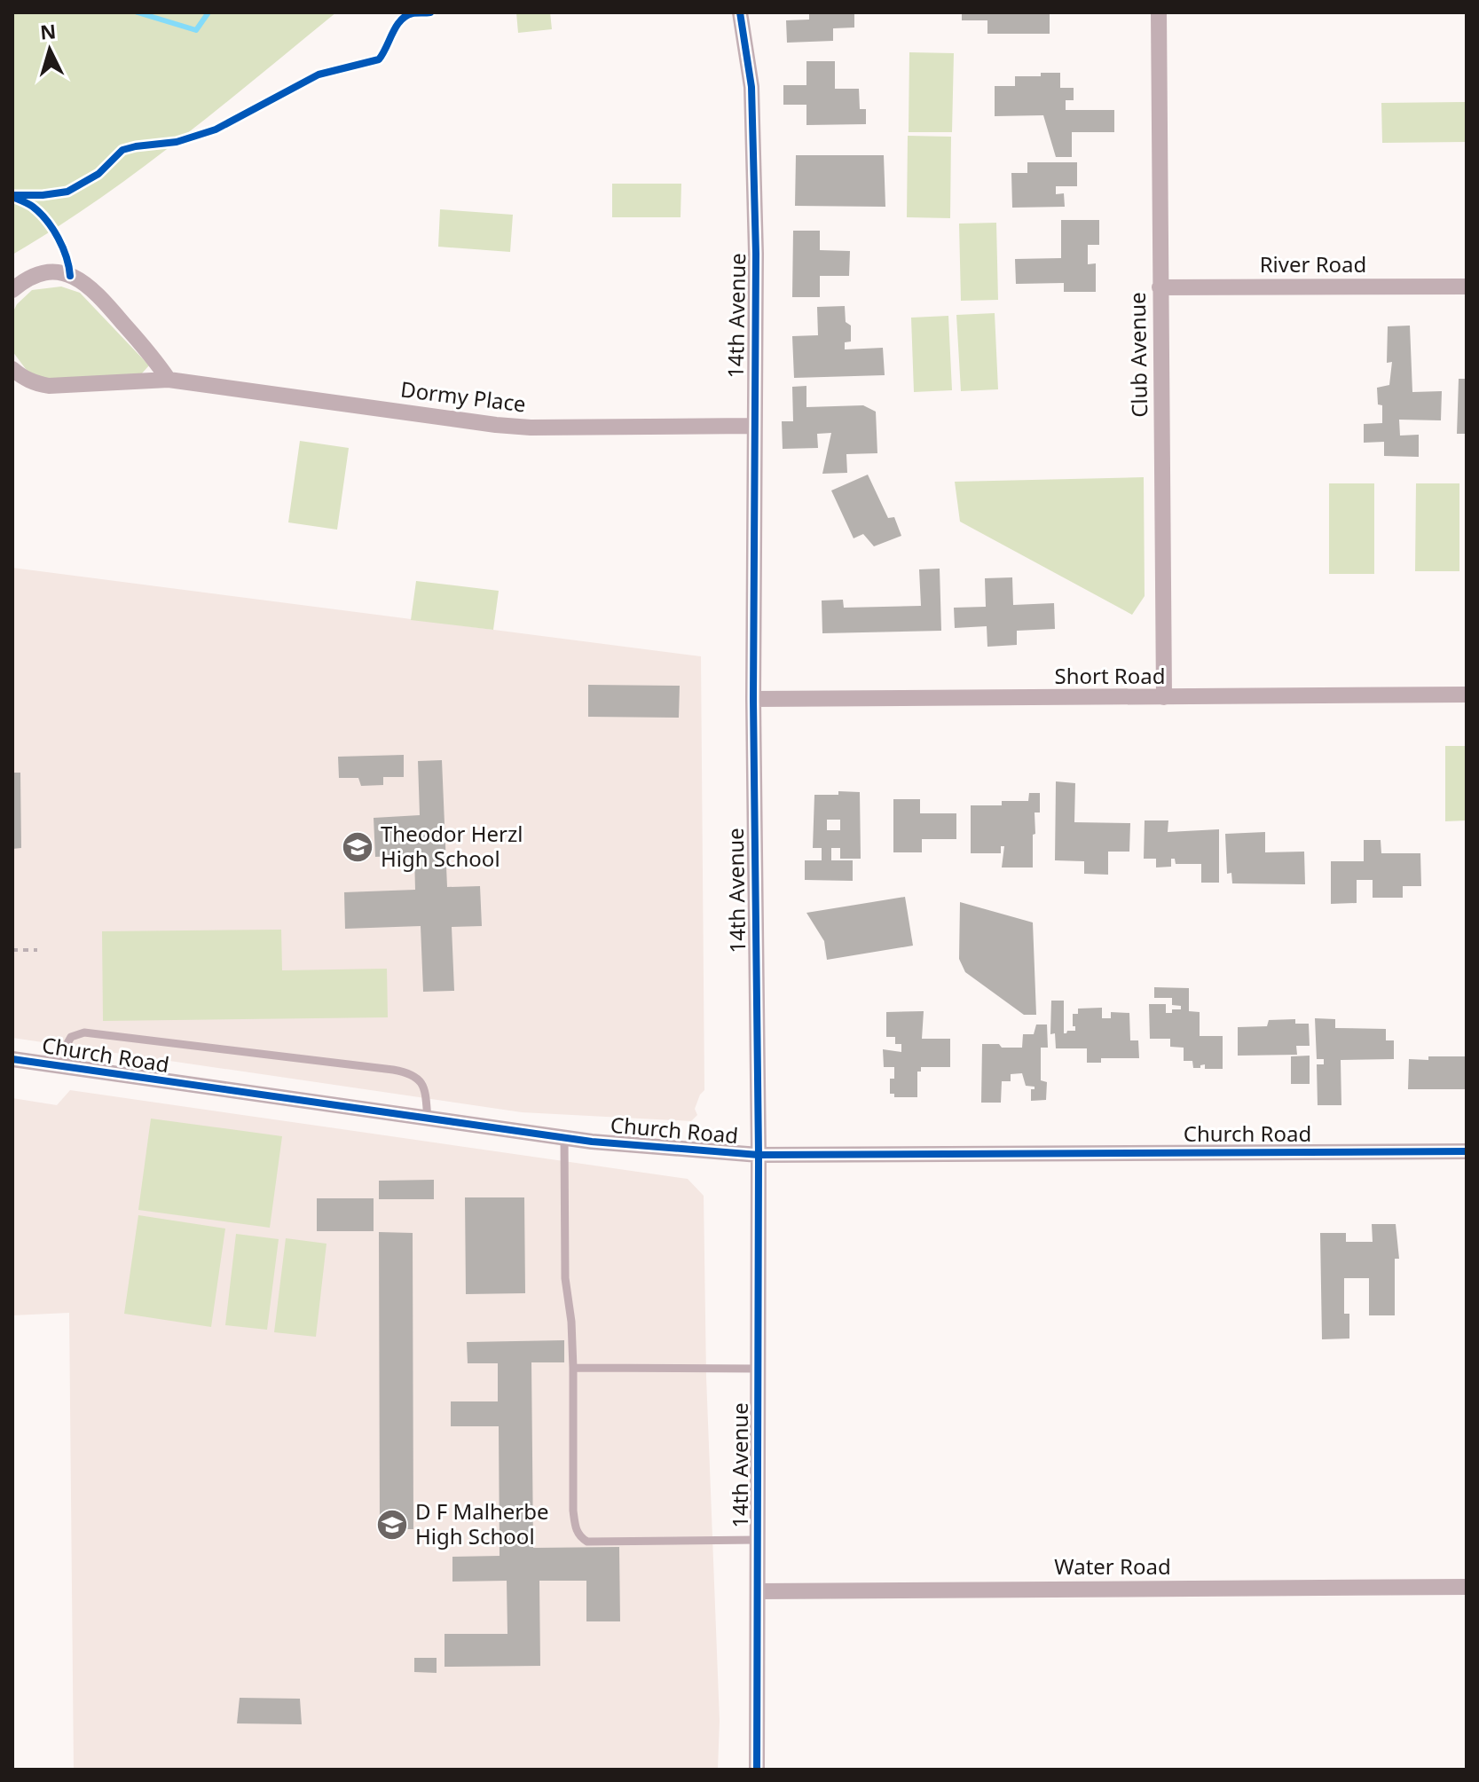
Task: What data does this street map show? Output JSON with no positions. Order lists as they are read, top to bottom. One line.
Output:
{"streets":{"street":["River Road","14th Avenue","Club Avenue","Dormy Place","Short Road","Church Road","Water Road"]},"crossings":[["River Road","Club Avenue"],["14th Avenue","Dormy Place"],["14th Avenue","Short Road"],["14th Avenue","Church Road"],["14th Avenue","Water Road"],["Club Avenue","Short Road"]],"places":{"school or university":["Theodor Herzl High School","D F Malherbe High School"]},"north":"top"}
